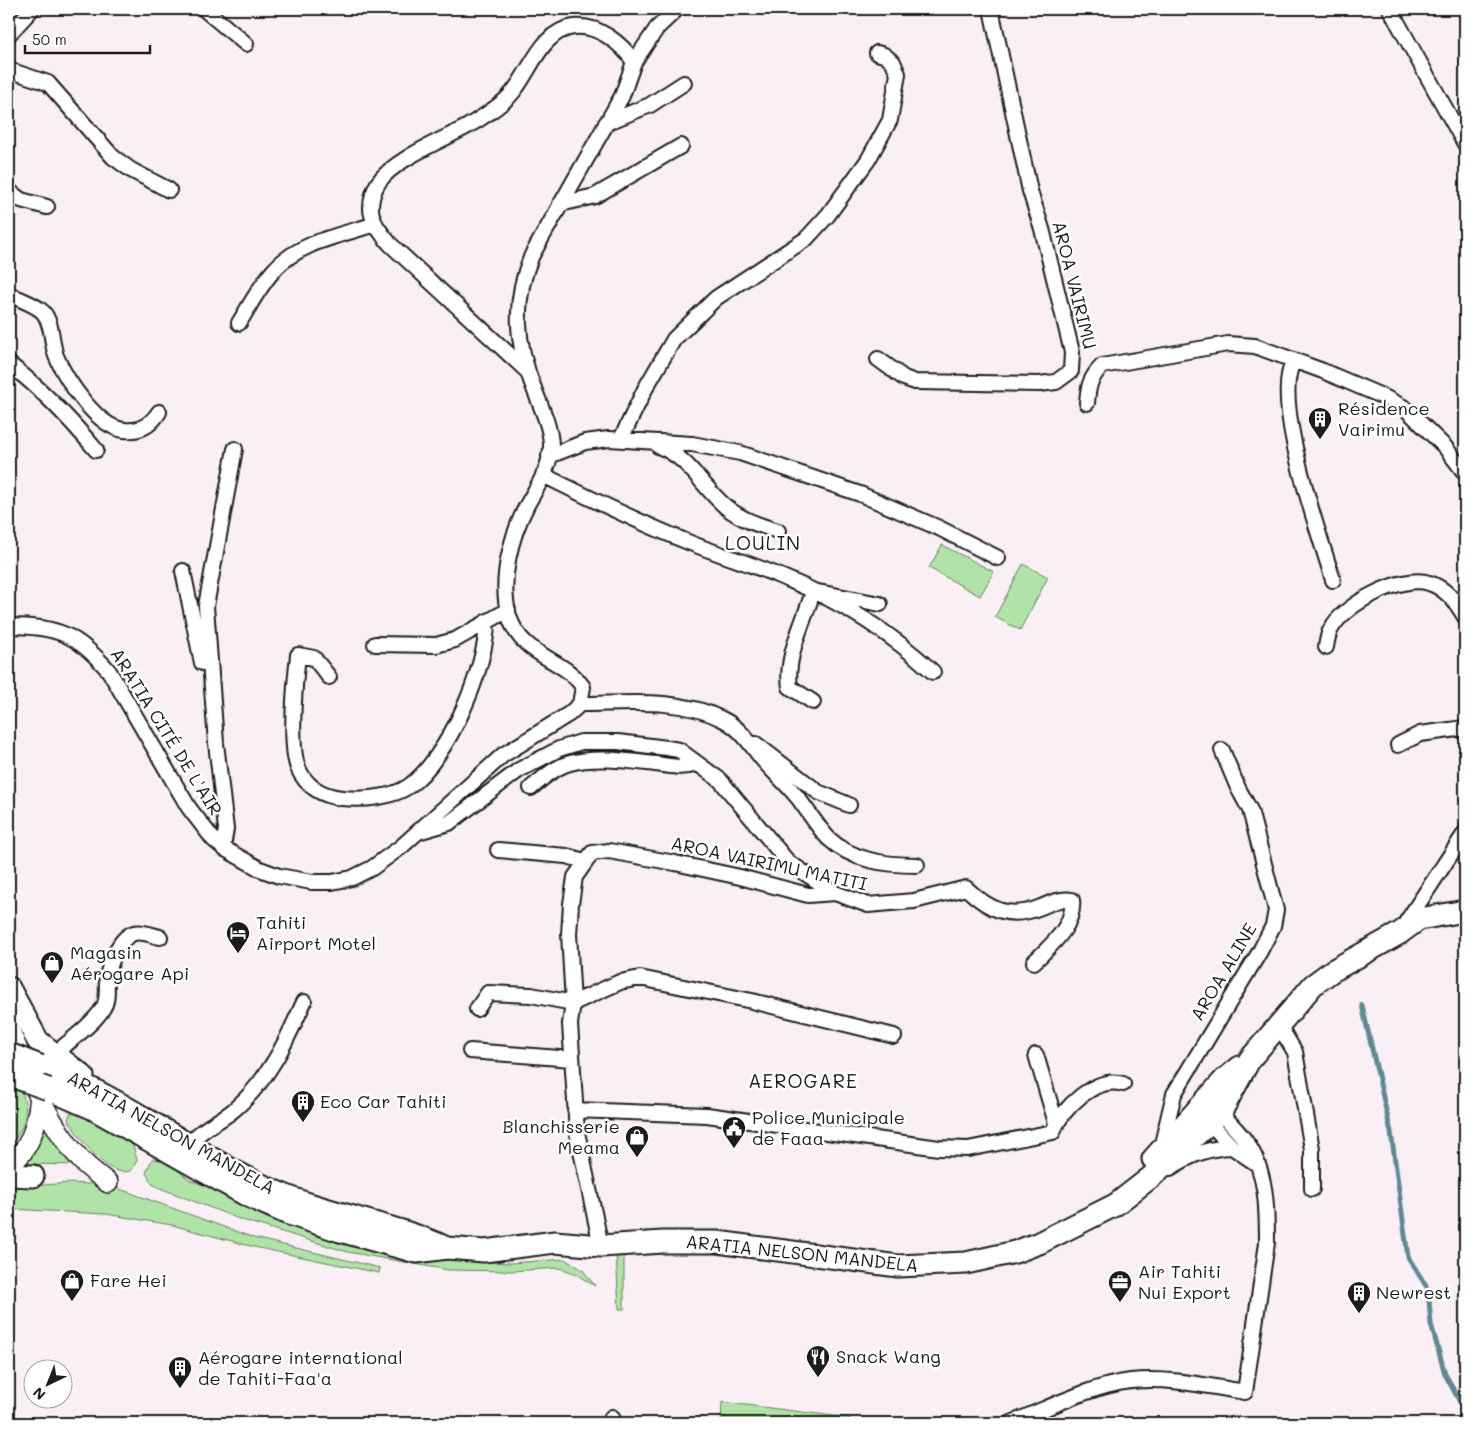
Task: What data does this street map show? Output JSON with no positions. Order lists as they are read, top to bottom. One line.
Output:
{"streets":{"main road":["ARATIA NELSON MANDELA"],"street":["AROA VAIRIMU","ARATIA CITÉ DE L'AIR","AROA VAIRIMU MATITI","AROA ALINE"]},"crossings":[["ARATIA CITÉ DE L'AIR","AROA VAIRIMU MATITI"],["AROA ALINE","ARATIA NELSON MANDELA"]],"districts":["LOULIN","AEROGARE"],"places":{"building":["Résidence Vairimu","Eco Car Tahiti","Newrest","Aérogare international de Tahiti-Faa'a"],"hotel":["Tahiti Airport Motel"],"shop":["Magasin Aérogare Api","Blanchisserie Meama","Fare Hei"],"public building":["Police Municipale de Faaa"],"office":["Air Tahiti Nui Export"],"restaurant":["Snack Wang"]},"scale_bar":"50 m","north":"bottom left"}
